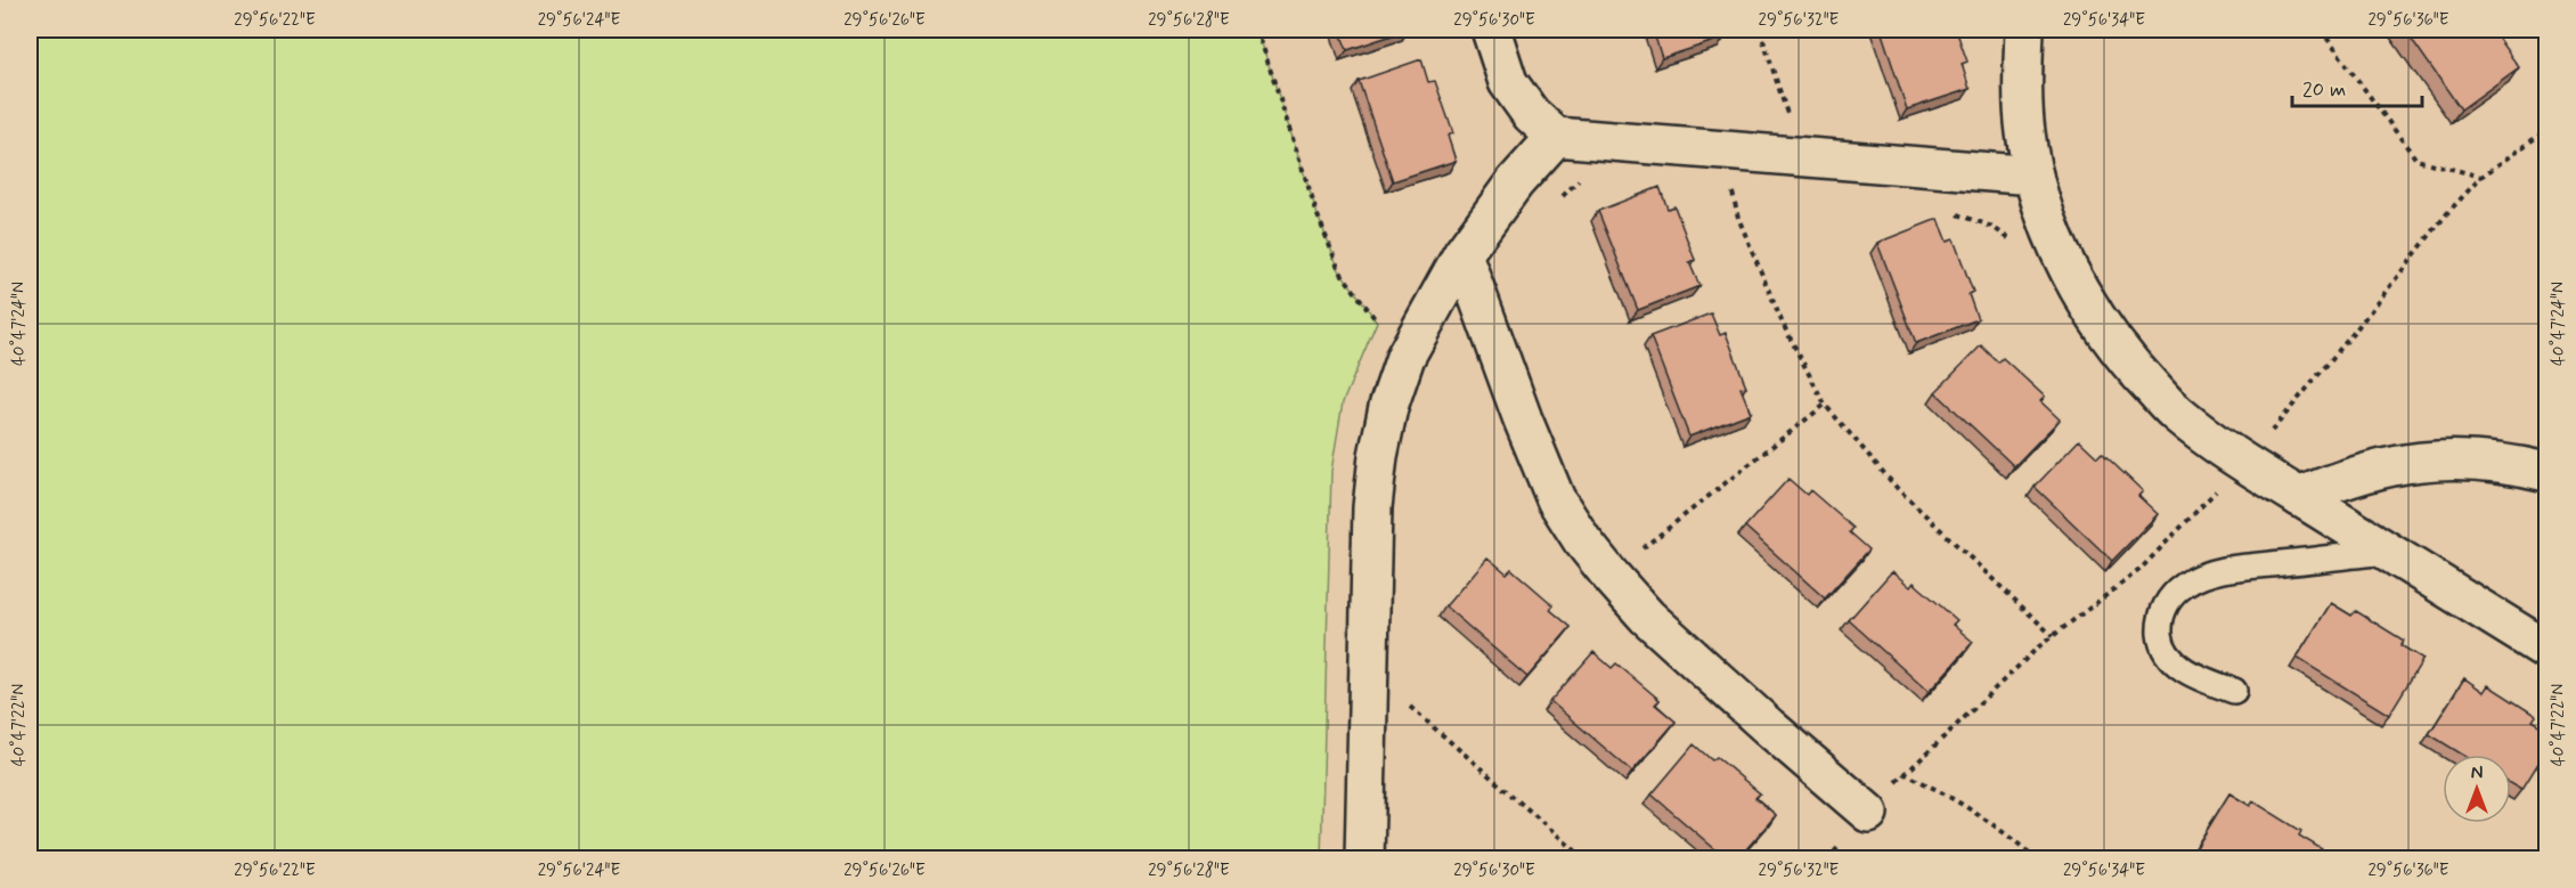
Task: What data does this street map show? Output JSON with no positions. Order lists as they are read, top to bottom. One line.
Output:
{"scale_bar":"20 m","north":"top","coordinates":["29°56'22\"E","29°56'24\"E","29°56'26\"E","29°56'28\"E","29°56'30\"E","29°56'32\"E","29°56'34\"E","29°56'36\"E","40°47'24\"N","40°47'22\"N"]}
